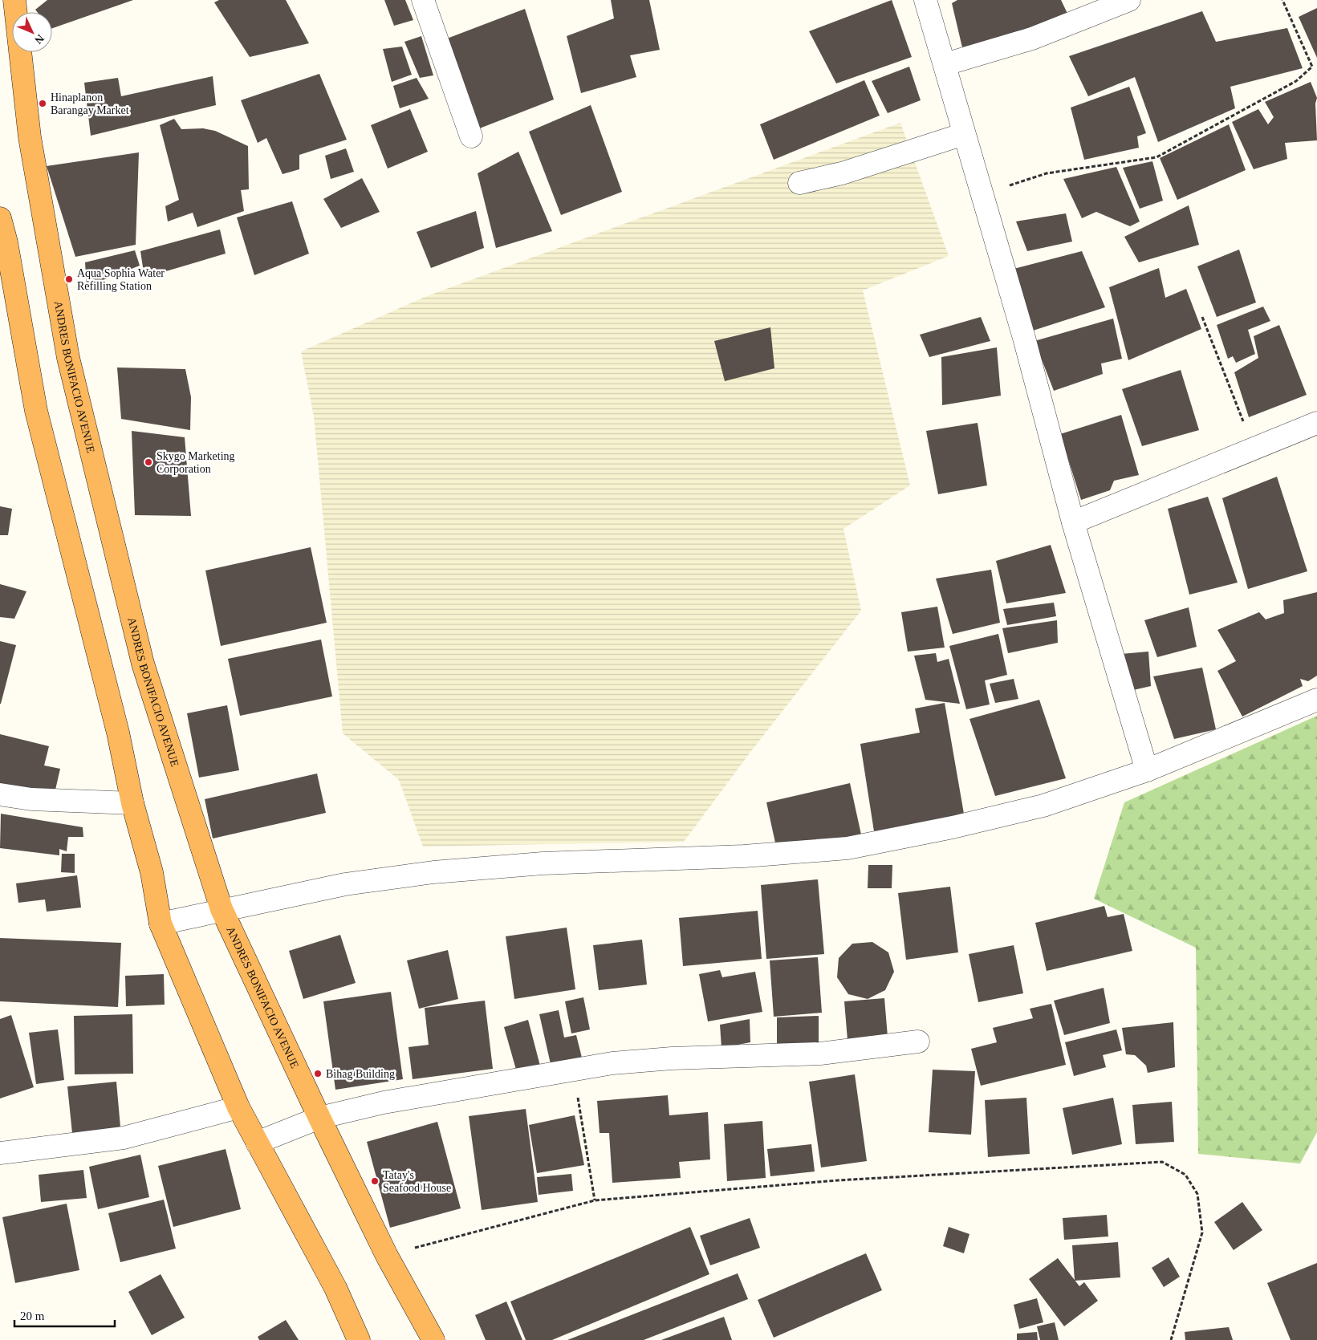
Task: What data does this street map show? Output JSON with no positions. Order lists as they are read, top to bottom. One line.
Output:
{"streets":{"highway":["ANDRES BONIFACIO AVENUE"]},"places":["Hinaplanon Barangay Market","Aqua Sophia Water Refilling Station","Skygo Marketing Corporation","Bihag Building","Tatay's Seafood House"],"scale_bar":"20 m","north":"bottom right"}
